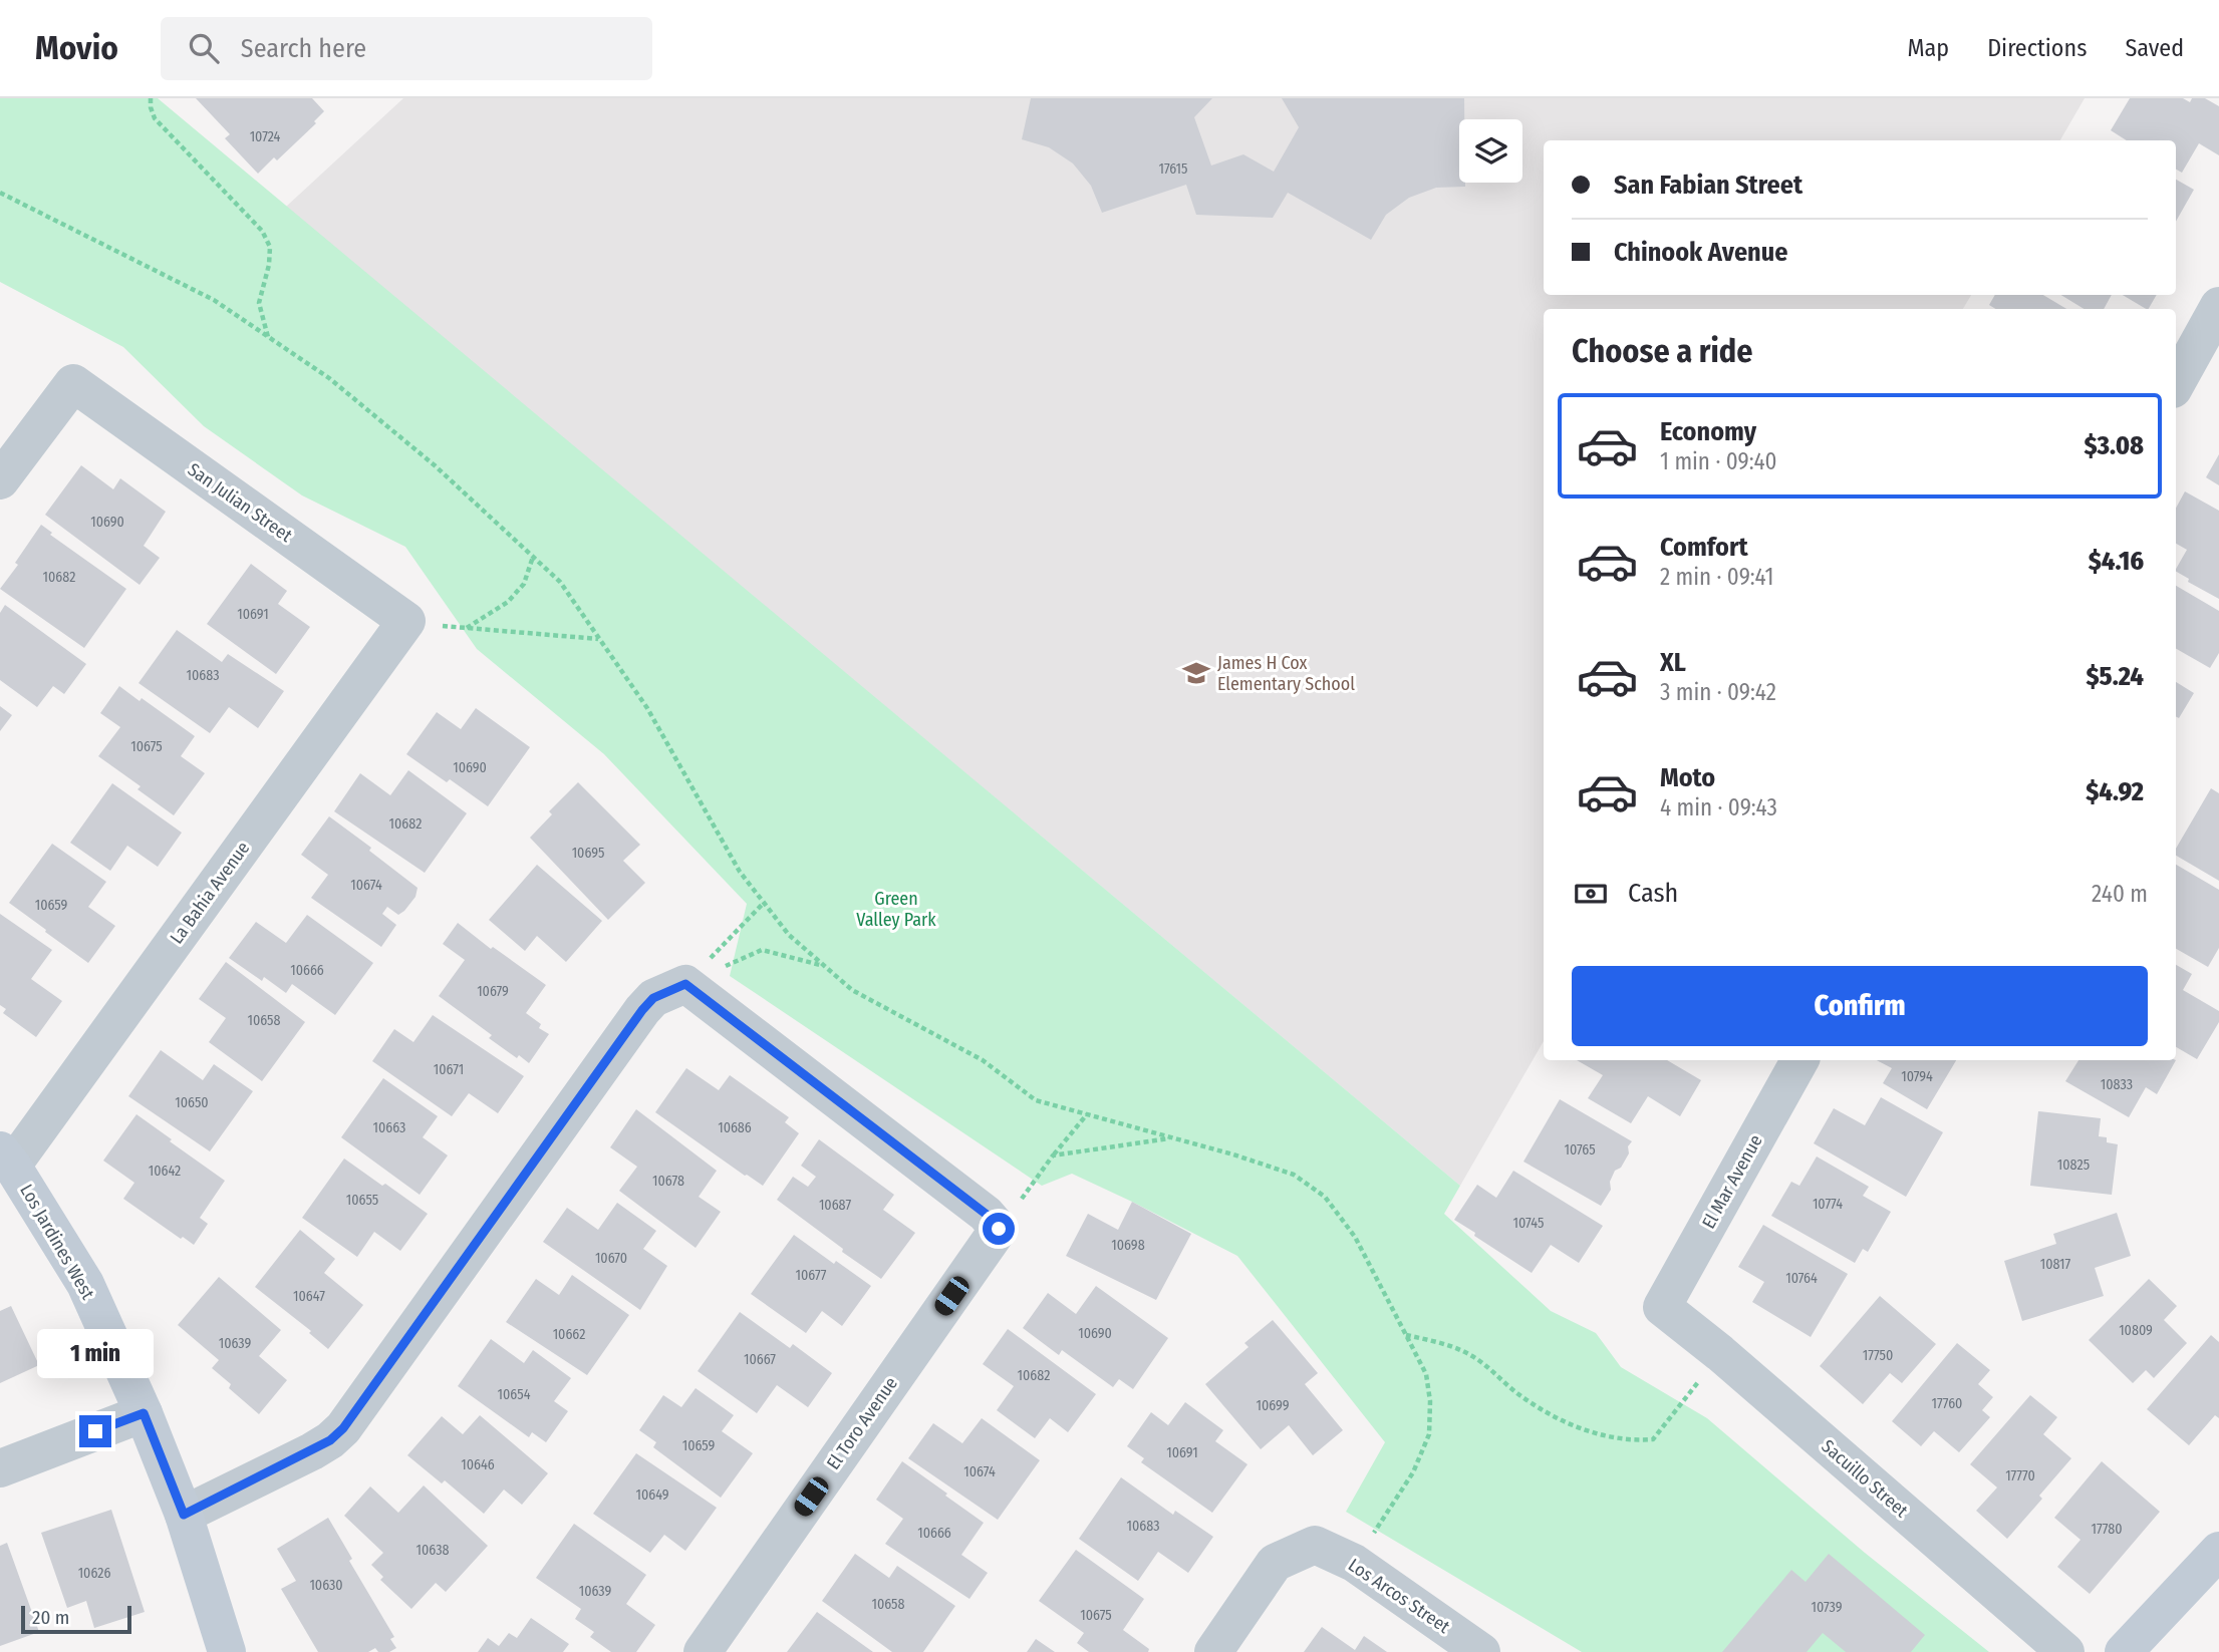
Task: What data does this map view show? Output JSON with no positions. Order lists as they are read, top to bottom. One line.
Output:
{"streets":{"street":["San Julian Street","La Bahia Avenue","El Mar Avenue","Los Jardines West","El Toro Avenue","Sacuillo Street","Los Arcos Street"]},"crossings":[["San Julian Street","La Bahia Avenue"],["La Bahia Avenue","Los Jardines West"],["El Mar Avenue","Sacuillo Street"]],"parks":["Green Valley Park"],"places":{"school or university":["James H Cox Elementary School"]},"house_numbers":["10724","17615","10690","10682","10691","10683","10675","10690","10682","10695","10674","10659","10666","10679","10658","10671","10794","10833","10650","10663","10686","10765","10825","10642","10678","10655","10774","10687","10745","10698","10670","10817","10677","10764","10647","10809","10690","10662","10639","17750","10667","10682","10654","17760","10699","10659","10691","10646","10674","17770","10649","10683","17780","10666","10638","10626","10630","10639","10658","10739","10675"],"scale_bar":"20 m","page":{"header":"Movio","search":"Search here","nav":["Map","Directions","Saved"],"banner":["San Fabian Street","Chinook Avenue"],"heading":"Choose a ride","list":[{"name":"Economy","note":"1 min · 09:40","value":"$3.08"},{"name":"Comfort","note":"2 min · 09:41","value":"$4.16"},{"name":"XL","note":"3 min · 09:42","value":"$5.24"},{"name":"Moto","note":"4 min · 09:43","value":"$4.92"}],"pay":["Cash","240 m"],"buttons":"Confirm","bubble":"1 min","scale":"20 m"}}
